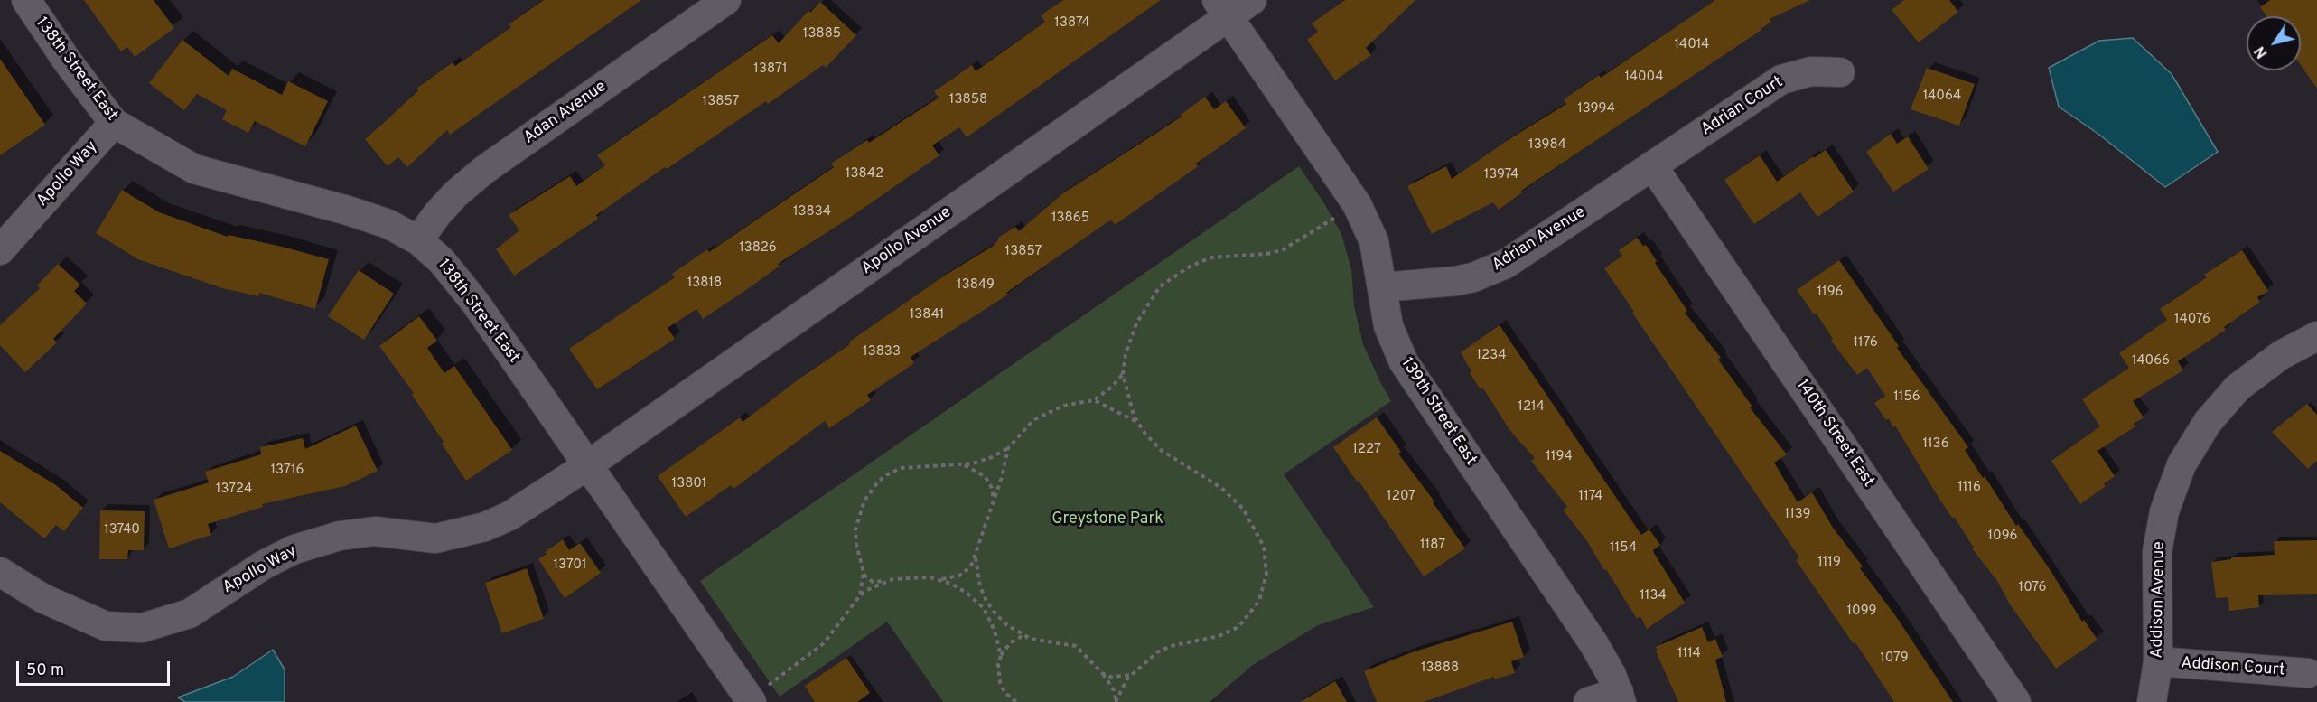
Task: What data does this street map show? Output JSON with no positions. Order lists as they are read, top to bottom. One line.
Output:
{"streets":{"street":["138th Street East","Adrian Court","Adan Avenue","Apollo Way","Adrian Avenue","Apollo Avenue","139th Street East","140th Street East","Addison Avenue","Addison Court"]},"crossings":[["138th Street East","Adan Avenue"],["138th Street East","Apollo Way"],["138th Street East","Apollo Avenue"],["Adrian Court","Adrian Avenue"],["Adrian Court","140th Street East"],["Apollo Way","Apollo Avenue"],["Adrian Avenue","139th Street East"],["Adrian Avenue","140th Street East"],["Apollo Avenue","139th Street East"],["Addison Avenue","Addison Court"]],"parks":["Greystone Park"],"house_numbers":["13874","13885","14014","13871","14004","14064","13858","13857","13994","13984","13842","13974","13834","13865","13826","13857","13818","13849","1196","13841","14076","1176","13833","1234","14066","1156","1214","1136","1227","1194","13716","13801","1116","13724","1207","1174","1139","13740","1096","1187","1154","1119","13701","1076","1134","1099","1114","1079","13888"],"scale_bar":"50 m","north":"bottom left"}
